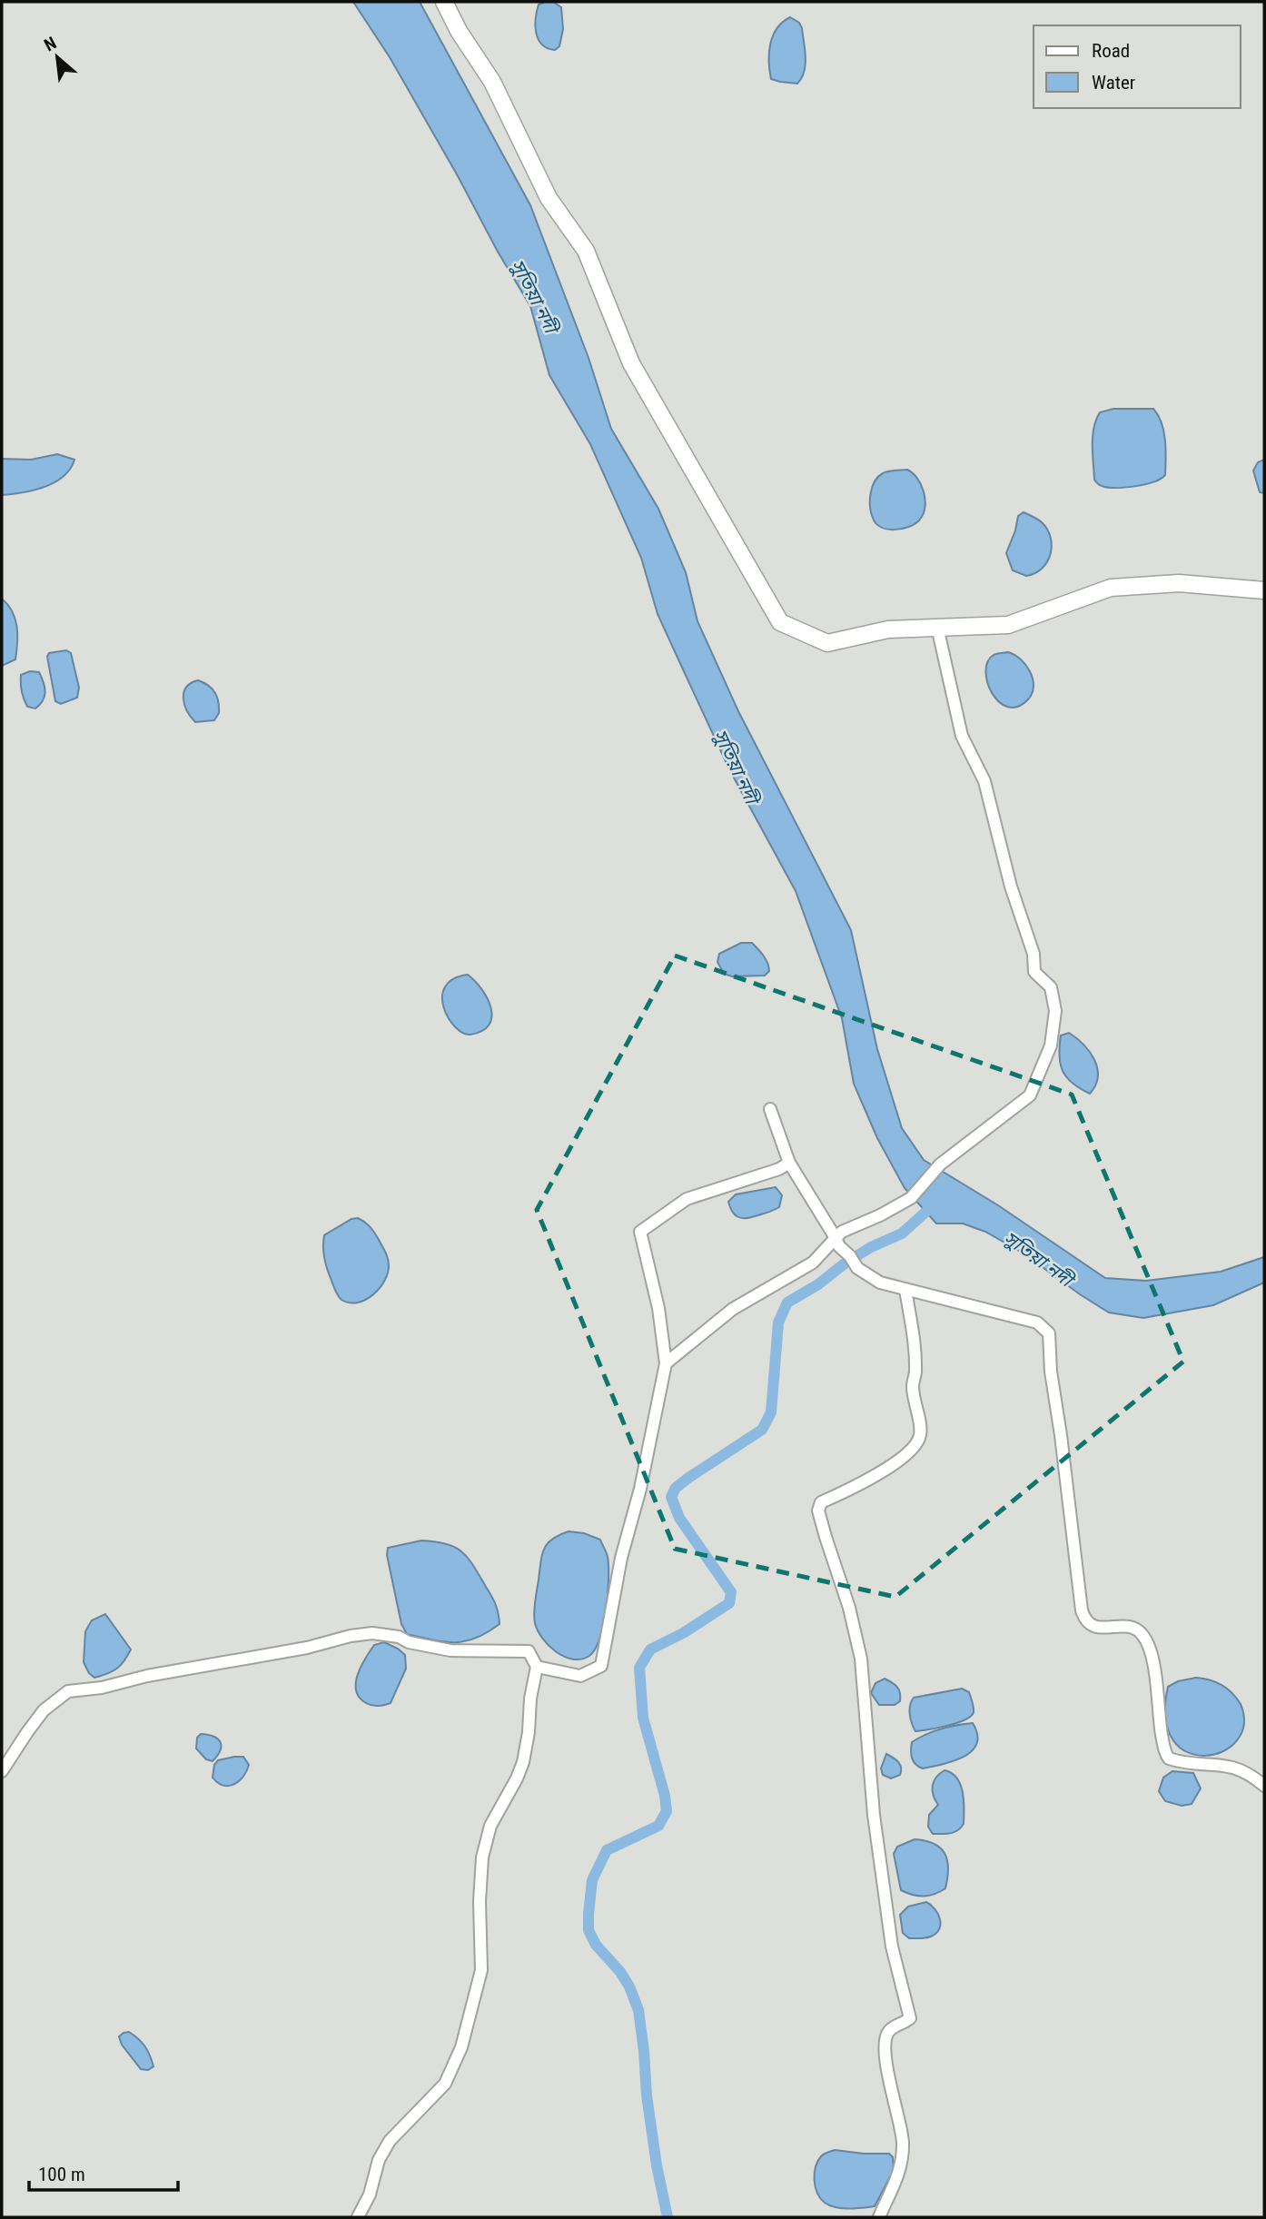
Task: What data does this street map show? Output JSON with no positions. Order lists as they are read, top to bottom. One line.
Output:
{"water":["সুতিয়া নদী"],"legend":["Road","Water"],"scale_bar":"100 m","north":"top left"}
